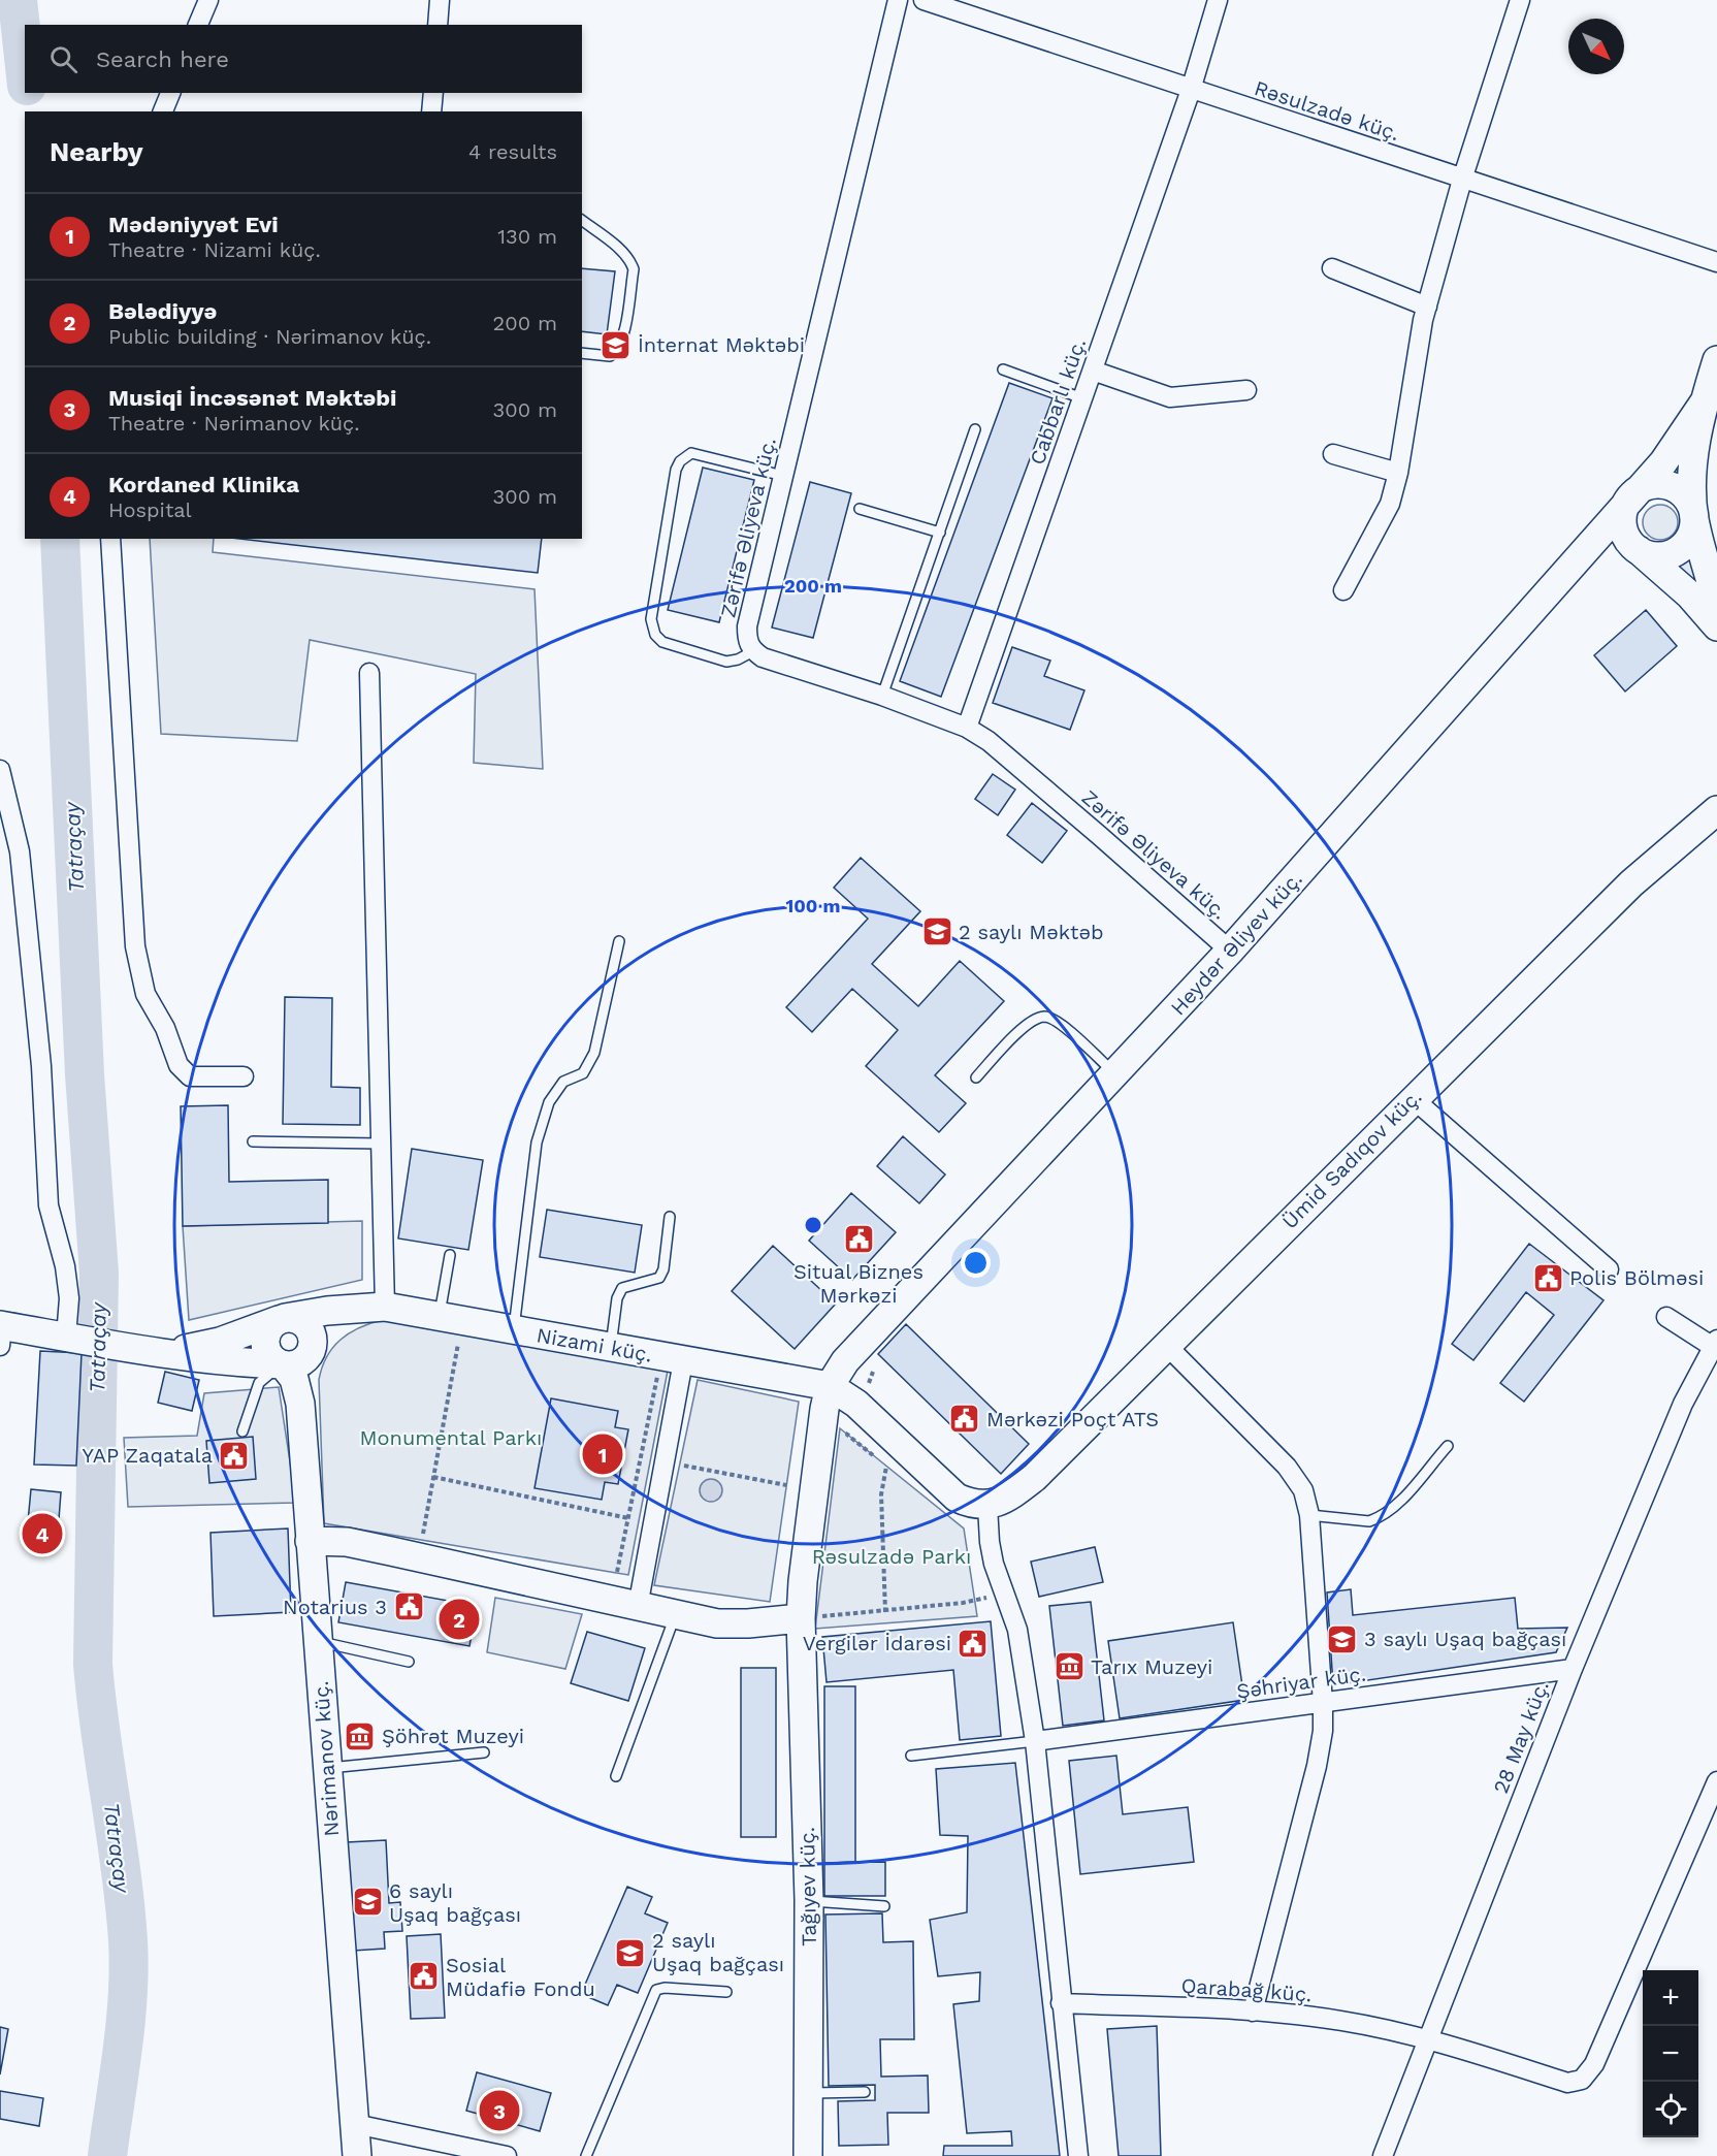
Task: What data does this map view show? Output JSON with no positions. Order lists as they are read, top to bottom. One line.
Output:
{"streets":{"main road":["Heydər Əliyev küç.","Ümid Sadıqov küç.","Nizami küç.","Nərimanov küç.","Tağıyev küç."],"street":["Rəsulzadə küç.","Cabbarlı küç.","Zərifə Əliyeva küç.","Şəhriyar küç.","28 May küç.","Qarabağ küç."]},"crossings":[["Rəsulzadə küç.","Cabbarlı küç."],["Cabbarlı küç.","Zərifə Əliyeva küç."],["Zərifə Əliyeva küç.","Heydər Əliyev küç."],["Heydər Əliyev küç.","Nizami küç."],["Heydər Əliyev küç.","Tağıyev küç."],["Nizami küç.","Nərimanov küç."],["Nizami küç.","Tağıyev küç."],["Şəhriyar küç.","28 May küç."],["28 May küç.","Qarabağ küç."]],"water":["Tatraçay"],"parks":["Monumental Parkı","Rəsulzadə Parkı"],"places":{"school or university":["İnternat Məktəbi","2 saylı Məktəb","3 saylı Uşaq bağçası","6 saylı Uşaq bağçası","2 saylı Uşaq bağçası"],"public building":["Situal Biznes Mərkəzi","Polis Bölməsi","Mərkəzi Poçt ATS","YAP Zaqatala","Notarius 3","Vergilər İdarəsi","Sosial Müdafiə Fondu"],"museum":["Tarıx Muzeyi","Şöhrət Muzeyi"]},"north":"bottom right","page":{"search":"Search here","heading":["Nearby","4 results"],"list":[{"mark":"1","name":"Mədəniyyət Evi","note":"Theatre · Nizami küç.","value":"130 m"},{"mark":"2","name":"Bələdiyyə","note":"Public building · Nərimanov küç.","value":"200 m"},{"mark":"3","name":"Musiqi İncəsənət Məktəbi","note":"Theatre · Nərimanov küç.","value":"300 m"},{"mark":"4","name":"Kordaned Klinika","note":"Hospital","value":"300 m"}],"pins":["1","4","2","3"],"map_buttons":["+","−"]},"rings":["200 m","100 m"]}
